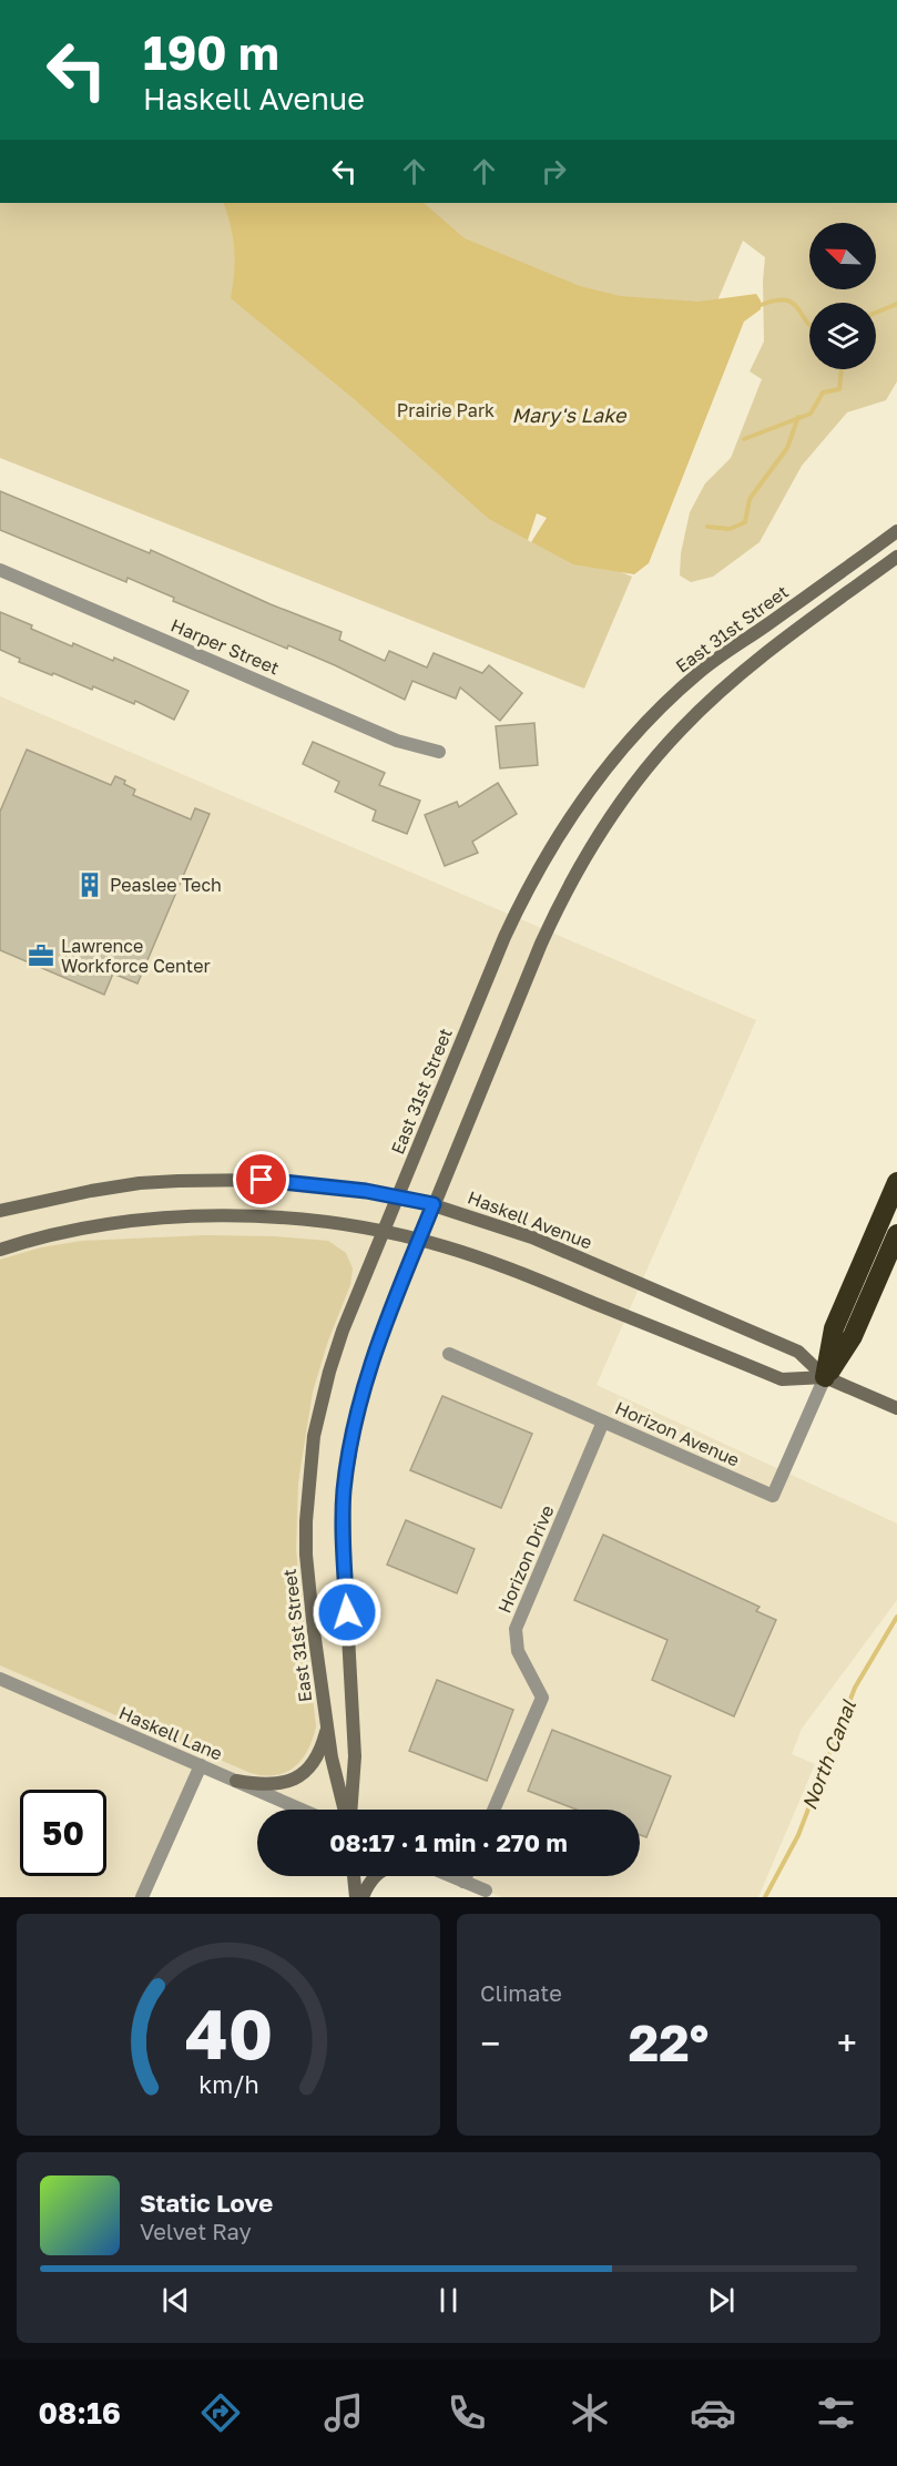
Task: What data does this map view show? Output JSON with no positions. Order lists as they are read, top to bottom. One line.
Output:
{"streets":{"main road":["East 31st Street","Haskell Avenue"],"street":["Harper Street","Horizon Avenue","Horizon Drive","Haskell Lane"]},"crossings":[["East 31st Street","Haskell Avenue"],["Haskell Avenue","Horizon Avenue"],["Horizon Avenue","Horizon Drive"]],"water":["Mary's Lake","North Canal"],"parks":["Prairie Park"],"places":{"building":["Peaslee Tech"],"office":["Lawrence Workforce Center"]},"north":"top left","page":{"turn":["190 m","Haskell Avenue"],"limit":"50","trip":"08:17 · 1 min · 270 m","tile":"Climate","heat":["−","22°","+"],"song":["Static Love","Velvet Ray"],"tabs":"08:16","gauge":["40","km/h"]}}
